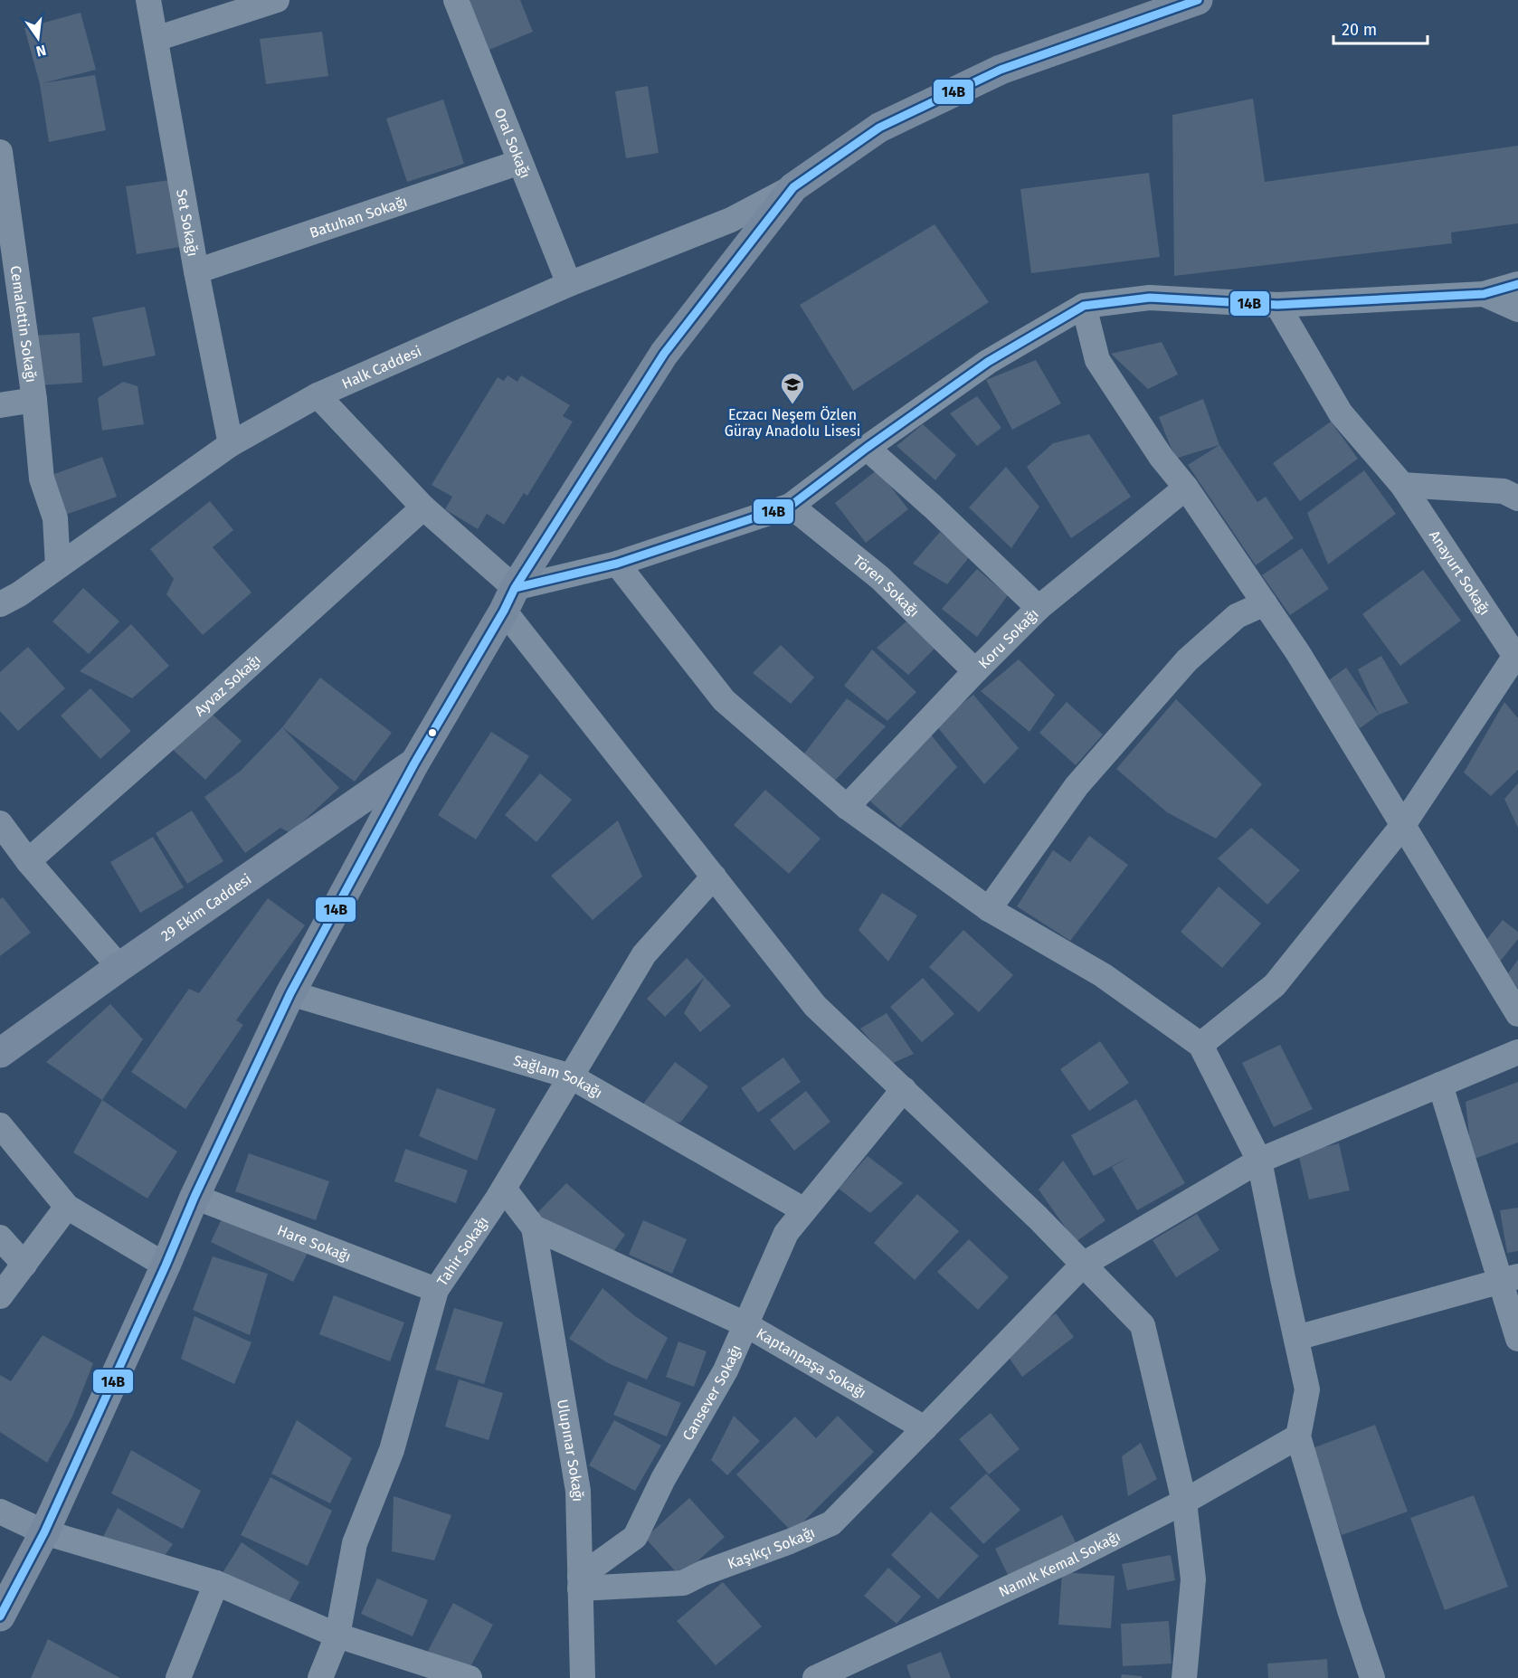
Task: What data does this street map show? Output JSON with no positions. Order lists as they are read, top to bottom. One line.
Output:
{"streets":{"street":["Oral Sokağı","Batuhan Sokağı","Set Sokağı","Cemalettin Sokağı","Halk Caddesi","Anayurt Sokağı","Tören Sokağı","Koru Sokağı","Ayvaz Sokağı","29 Ekim Caddesi","Sağlam Sokağı","Hare Sokağı","Tahir Sokağı","Kaptanpaşa Sokağı","Cansever Sokağı","Ulupınar Sokağı","Kaşıkçı Sokağı","Namık Kemal Sokağı"]},"crossings":[["Oral Sokağı","Batuhan Sokağı"],["Oral Sokağı","Halk Caddesi"],["Batuhan Sokağı","Set Sokağı"],["Set Sokağı","Halk Caddesi"],["Cemalettin Sokağı","Halk Caddesi"],["Tören Sokağı","Koru Sokağı"],["Sağlam Sokağı","Tahir Sokağı"],["Sağlam Sokağı","Cansever Sokağı"],["Hare Sokağı","Tahir Sokağı"],["Tahir Sokağı","Kaptanpaşa Sokağı"],["Kaptanpaşa Sokağı","Cansever Sokağı"],["Kaptanpaşa Sokağı","Ulupınar Sokağı"],["Kaptanpaşa Sokağı","Kaşıkçı Sokağı"],["Cansever Sokağı","Ulupınar Sokağı"],["Cansever Sokağı","Kaşıkçı Sokağı"],["Ulupınar Sokağı","Kaşıkçı Sokağı"]],"places":{"school or university":["Eczacı Neşem Özlen Güray Anadolu Lisesi"]},"lines":["transit line 14B"],"scale_bar":"20 m","north":"bottom"}
